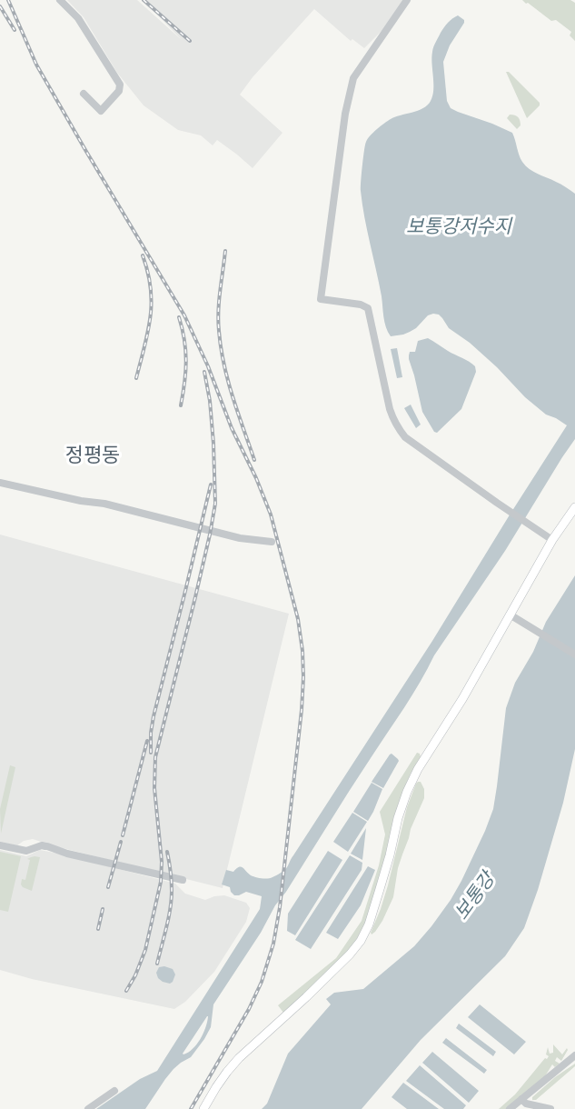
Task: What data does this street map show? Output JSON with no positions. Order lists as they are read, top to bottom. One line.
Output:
{"districts":["정평동"],"water":["보통강저수지","보통강"]}
